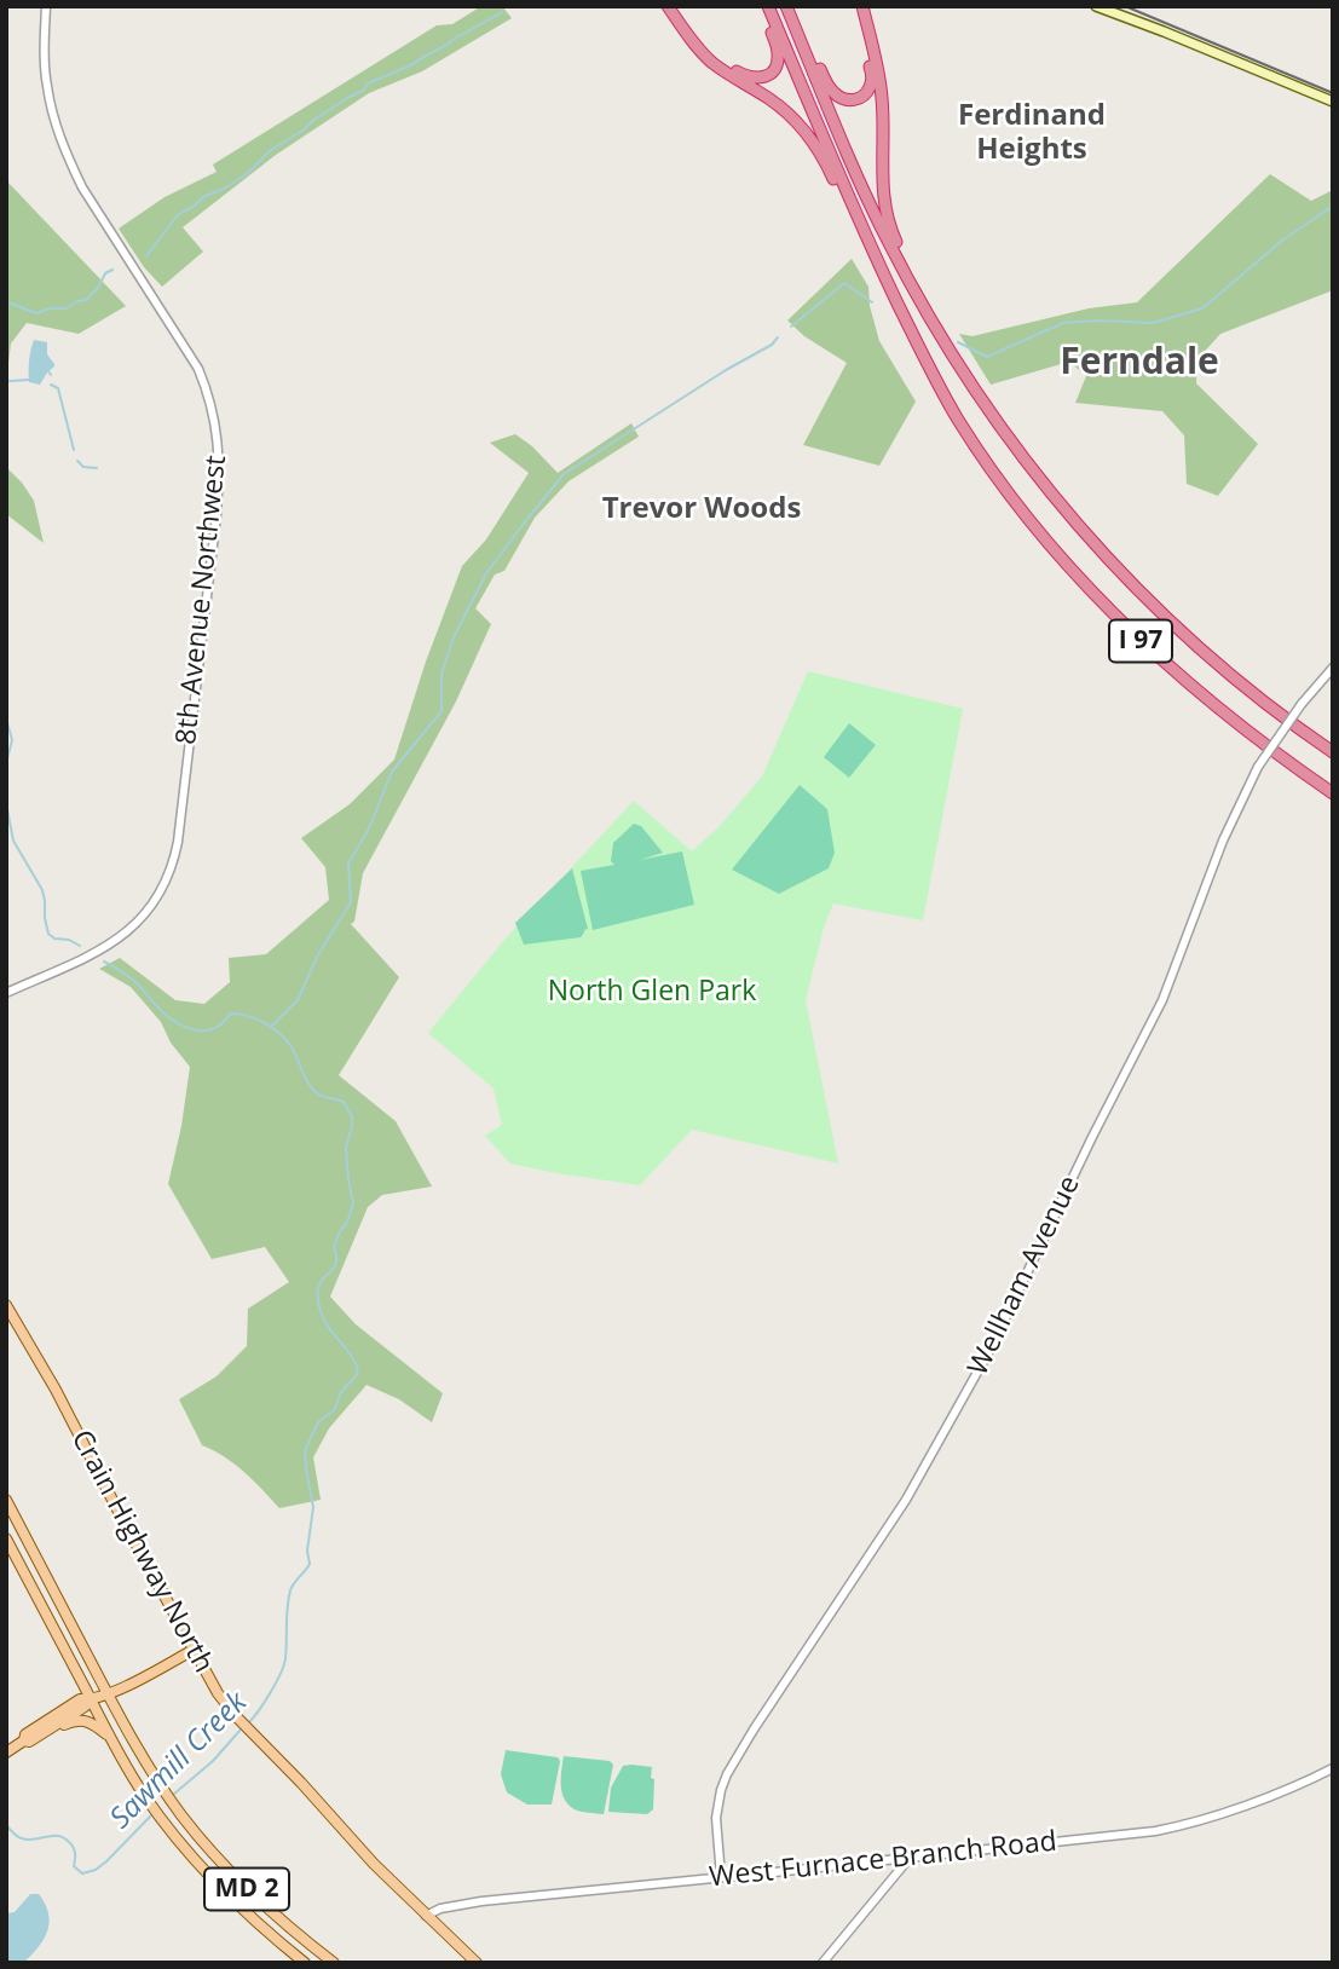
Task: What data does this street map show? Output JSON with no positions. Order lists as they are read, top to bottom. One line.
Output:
{"streets":{"highway":["I 97"],"main road":["Crain Highway North","MD 2"],"street":["8th Avenue Northwest","Wellham Avenue","West Furnace Branch Road"]},"crossings":[["Wellham Avenue","West Furnace Branch Road"],["Crain Highway North","West Furnace Branch Road"]],"districts":["Ferdinand Heights","Ferndale","Trevor Woods"],"water":["Sawmill Creek"],"parks":["North Glen Park"]}
